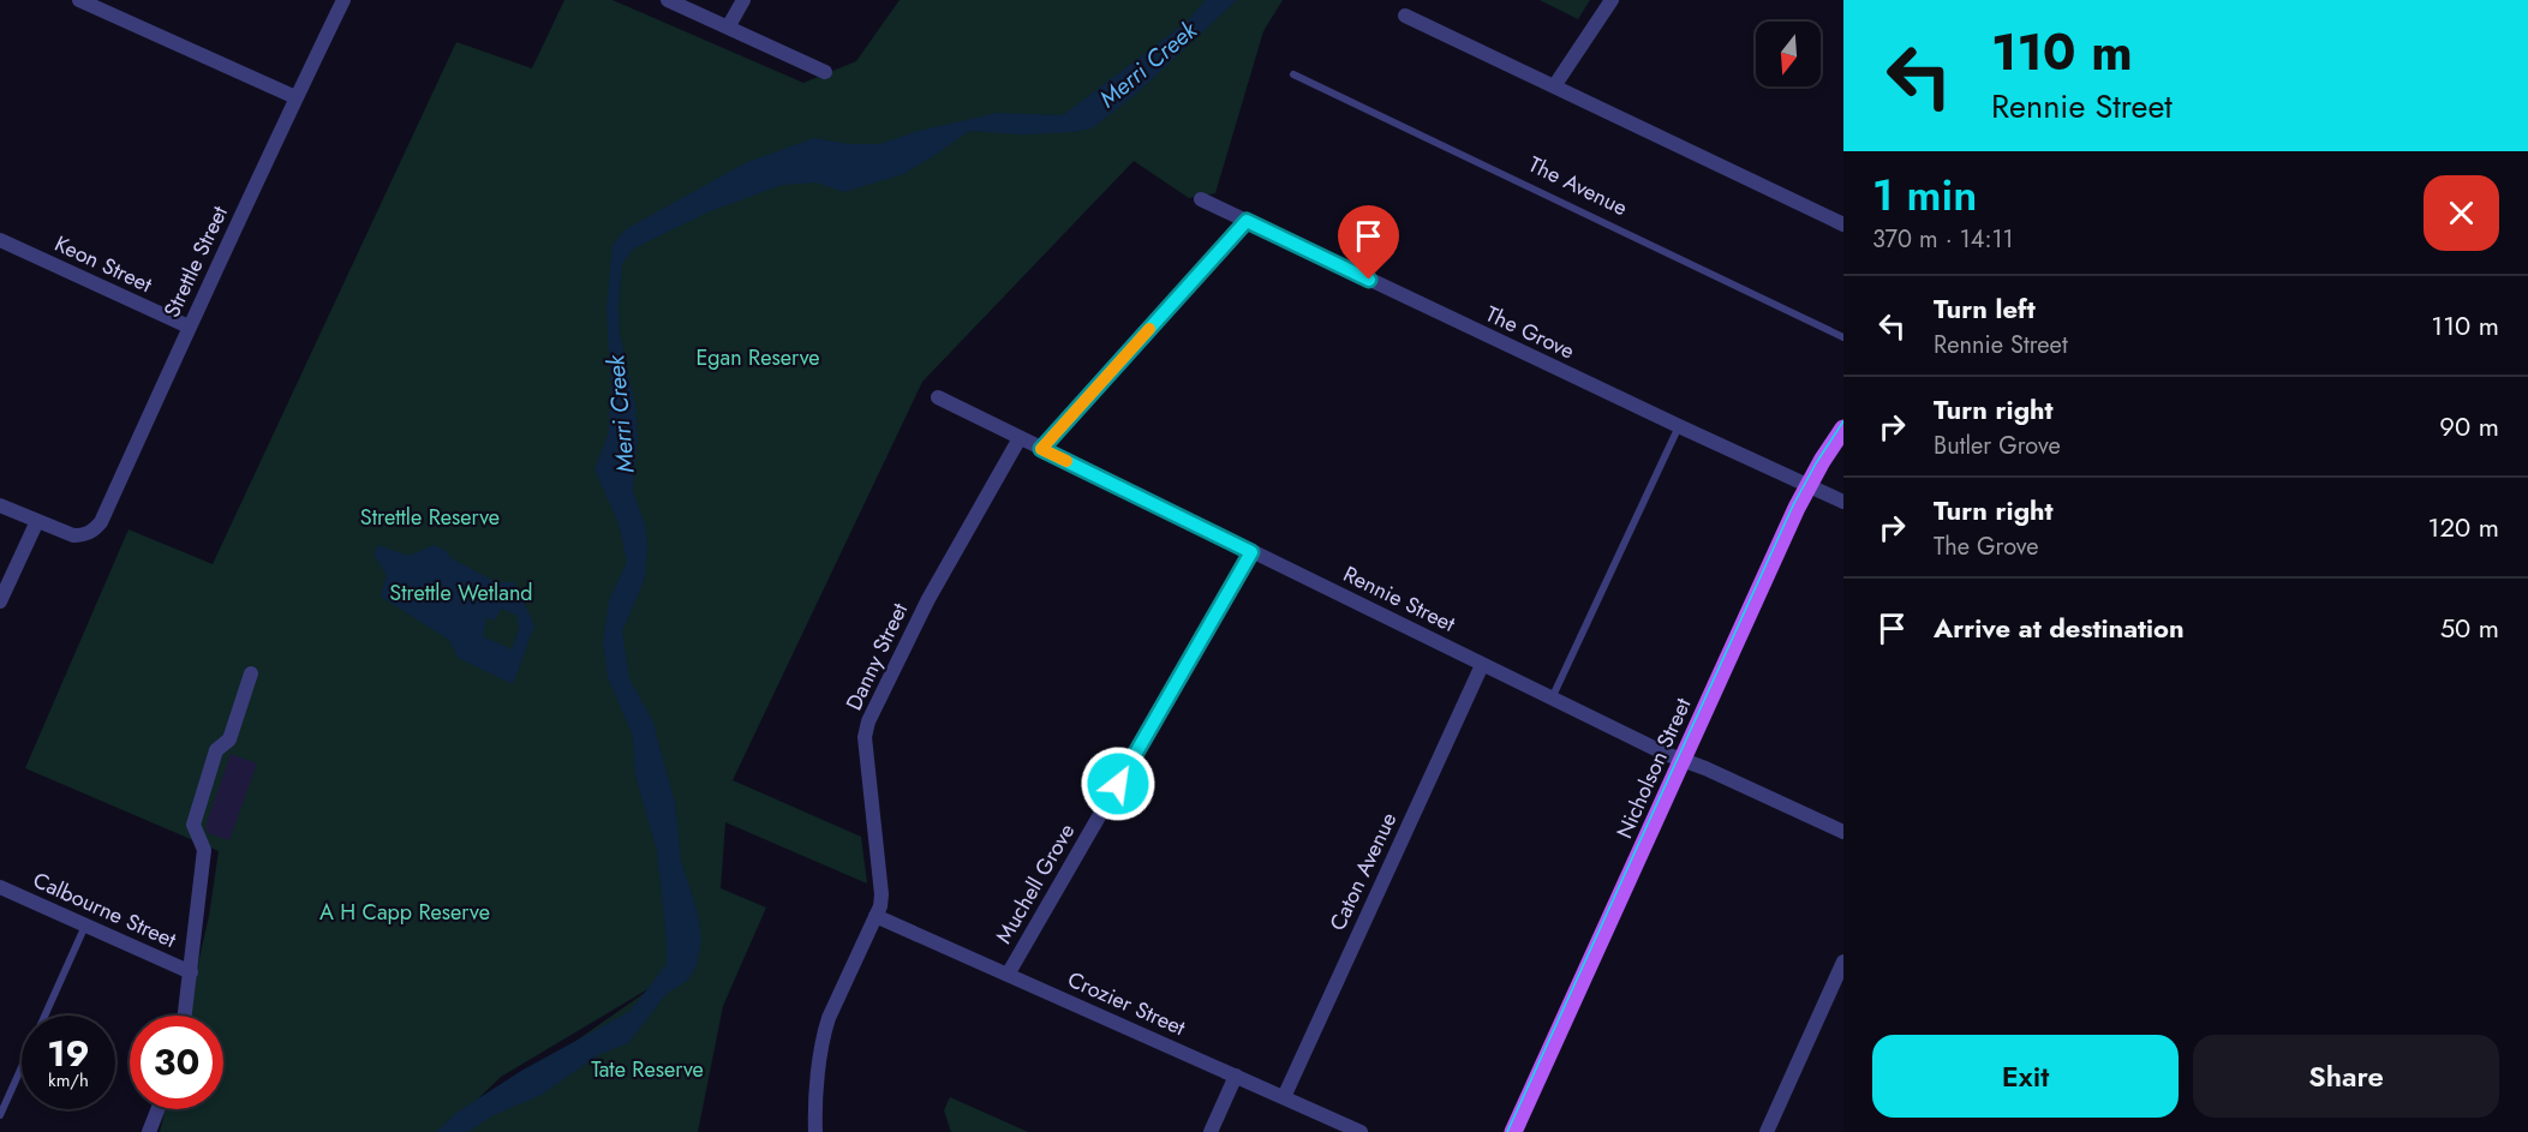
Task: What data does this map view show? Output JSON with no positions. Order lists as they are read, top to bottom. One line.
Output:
{"streets":{"main road":["Nicholson Street"],"street":["Strettle Street","Keon Street","The Grove","Rennie Street","Danny Street","Caton Avenue","Muchell Grove","Calbourne Street","Crozier Street"],"lane":["The Avenue"]},"crossings":[["Strettle Street","Keon Street"],["The Grove","Nicholson Street"],["Rennie Street","Danny Street"],["Rennie Street","Nicholson Street"],["Rennie Street","Caton Avenue"],["Rennie Street","Muchell Grove"],["Danny Street","Crozier Street"],["Caton Avenue","Crozier Street"],["Muchell Grove","Crozier Street"]],"water":["Merri Creek"],"parks":["Egan Reserve","Strettle Reserve","Strettle Wetland","A H Capp Reserve","Tate Reserve"],"north":"bottom","page":{"turn":["110 m","Rennie Street"],"heading":["1 min","370 m · 14:11"],"list":[{"name":"Turn left","note":"Rennie Street","value":"110 m"},{"name":"Turn right","note":"Butler Grove","value":"90 m"},{"name":"Turn right","note":"The Grove","value":"120 m"},{"name":"Arrive at destination","value":"50 m"}],"speed":"19 km/h","limit":"30","buttons":["Exit","Share"]}}
